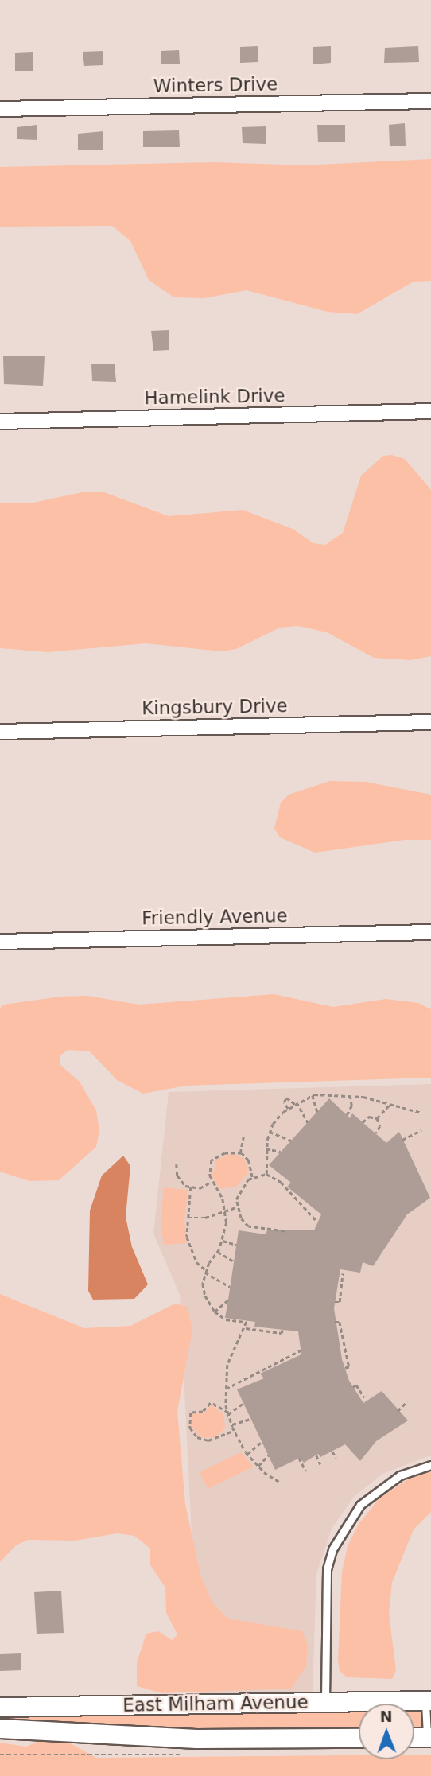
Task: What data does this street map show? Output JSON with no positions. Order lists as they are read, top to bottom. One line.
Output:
{"streets":{"street":["Winters Drive","Hamelink Drive","Kingsbury Drive","Friendly Avenue","East Milham Avenue"]},"north":"top"}
